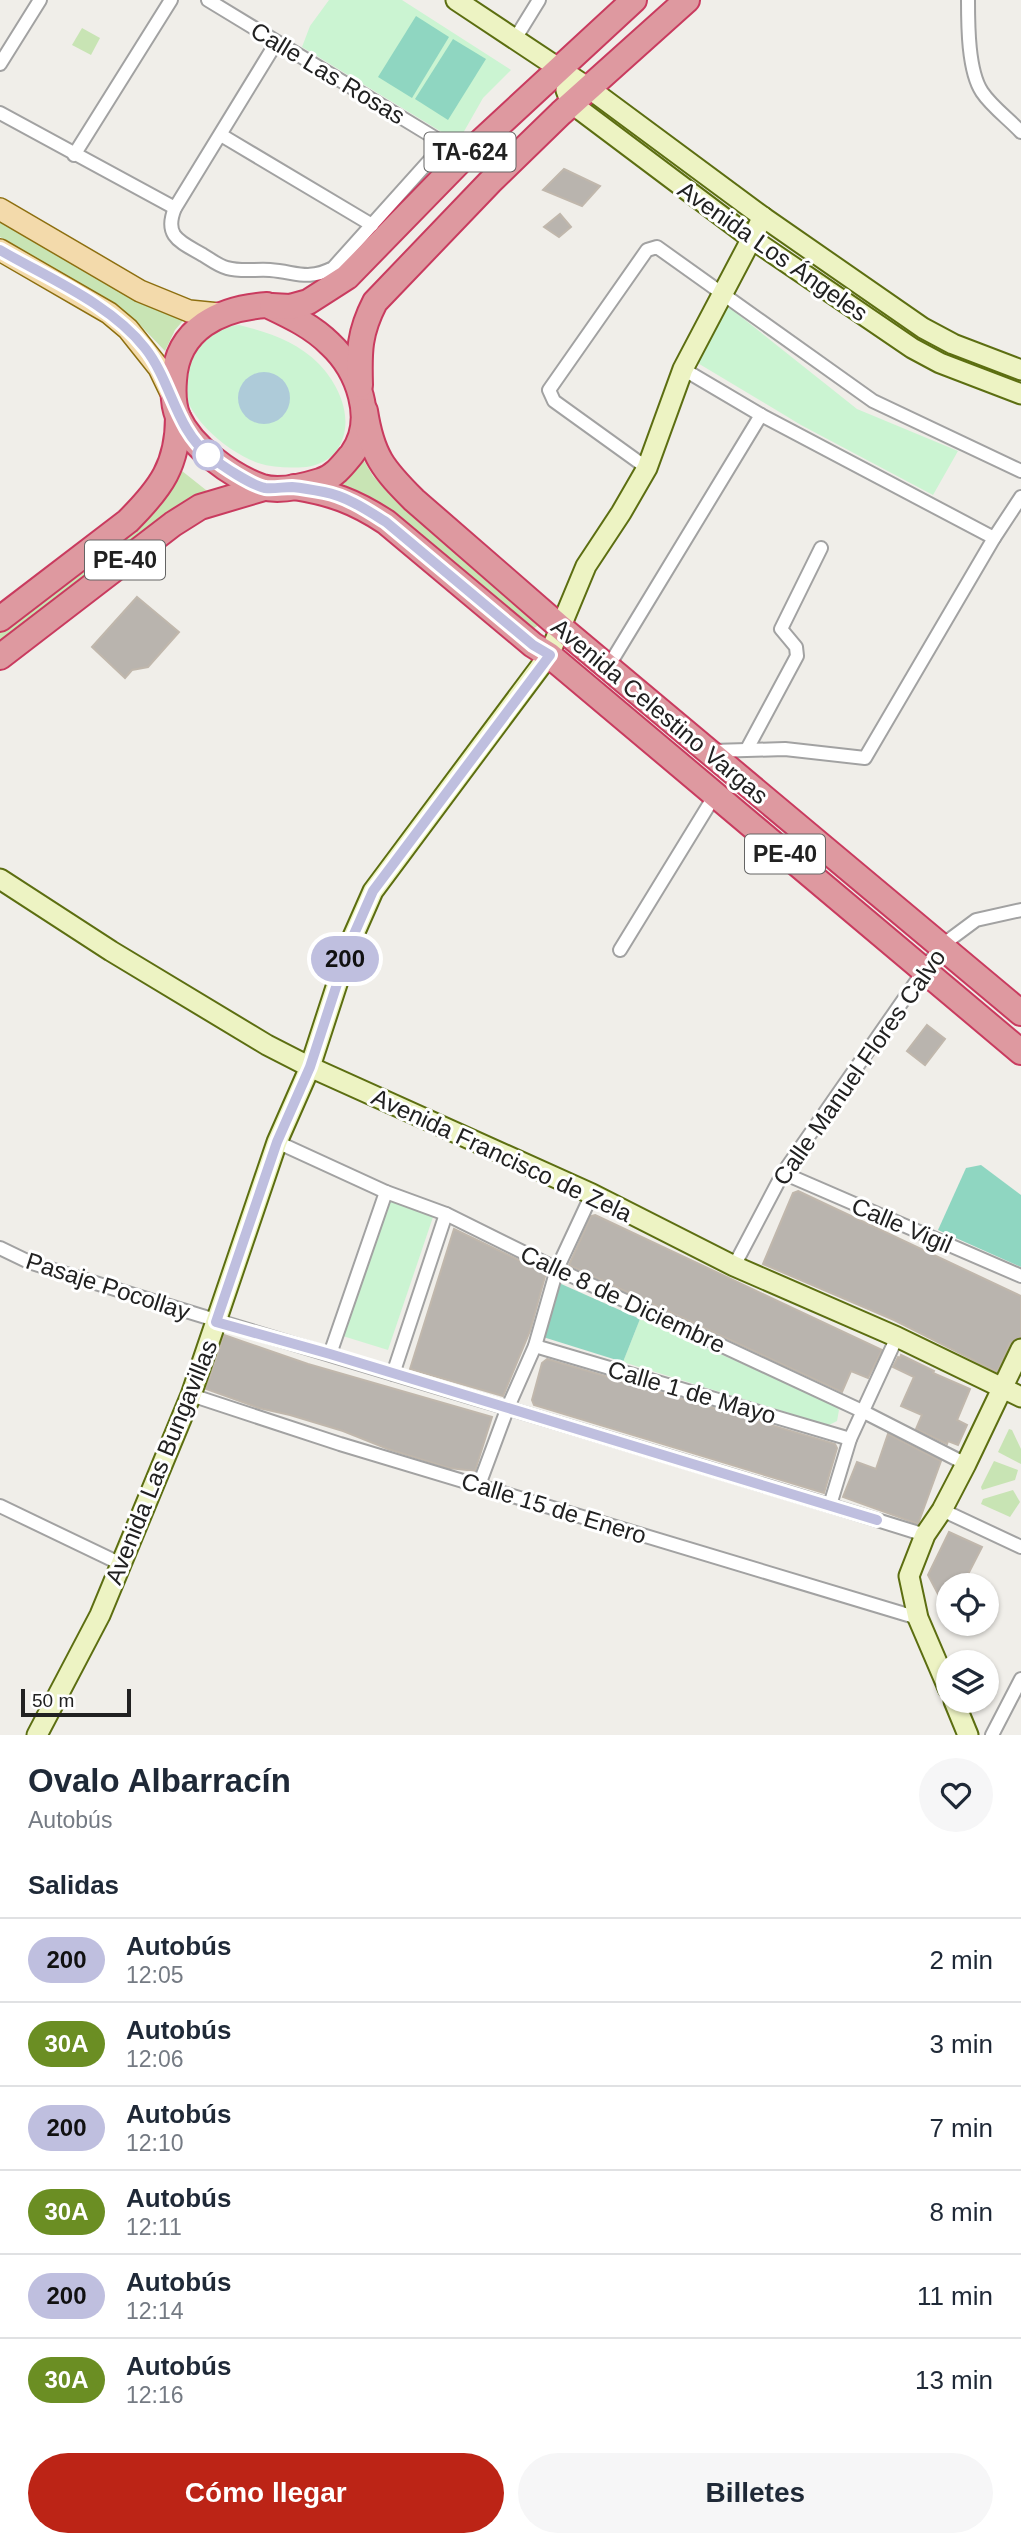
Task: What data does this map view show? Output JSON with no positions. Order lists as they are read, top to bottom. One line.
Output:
{"streets":{"highway":["TA-624","PE-40","Avenida Celestino Vargas"],"street":["Calle Las Rosas","Avenida Los Ángeles","Calle Manuel Flores Calvo","Avenida Francisco de Zela","Calle Vigil","Pasaje Pocollay","Calle 8 de Diciembre","Calle 1 de Mayo","Avenida Las Bungavillas","Calle 15 de Enero"]},"crossings":[["TA-624","Avenida Los Ángeles"],["TA-624","PE-40"],["TA-624","Avenida Celestino Vargas"],["Avenida Los Ángeles","Avenida Las Bungavillas"],["PE-40","Avenida Celestino Vargas"],["Avenida Celestino Vargas","Calle Manuel Flores Calvo"],["Avenida Celestino Vargas","Avenida Las Bungavillas"],["Calle Manuel Flores Calvo","Avenida Francisco de Zela"],["Calle Manuel Flores Calvo","Calle Vigil"],["Avenida Francisco de Zela","Avenida Las Bungavillas"],["Pasaje Pocollay","Avenida Las Bungavillas"],["Calle 8 de Diciembre","Avenida Las Bungavillas"],["Avenida Las Bungavillas","Calle 15 de Enero"]],"lines":["bus line 200"],"scale_bar":"50 m","page":{"on_map":"200","scale":"50 m","heading":[["Ovalo Albarracín","Autobús"],"Salidas"],"list":[{"mark":"200","name":"Autobús","note":"12:05","value":"2 min"},{"mark":"30A","name":"Autobús","note":"12:06","value":"3 min"},{"mark":"200","name":"Autobús","note":"12:10","value":"7 min"},{"mark":"30A","name":"Autobús","note":"12:11","value":"8 min"},{"mark":"200","name":"Autobús","note":"12:14","value":"11 min"},{"mark":"30A","name":"Autobús","note":"12:16","value":"13 min"}],"buttons":["Cómo llegar","Billetes"]}}
